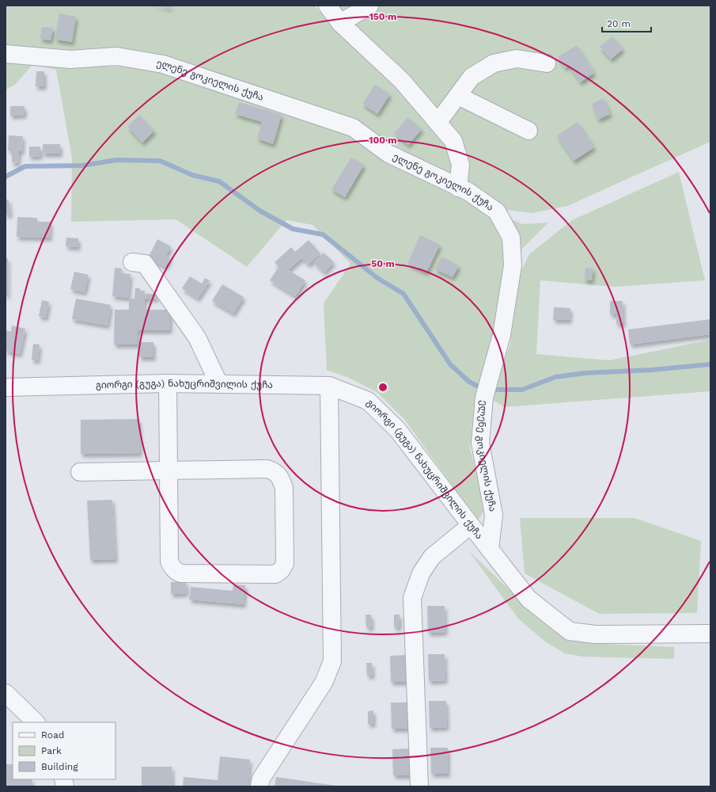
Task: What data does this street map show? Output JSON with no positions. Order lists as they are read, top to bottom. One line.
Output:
{"streets":{"street":["ელენე გოკიელის ქუჩა","გიორგი (გუგა) ნახუცრიშვილის ქუჩა"]},"crossings":[["ელენე გოკიელის ქუჩა","გიორგი (გუგა) ნახუცრიშვილის ქუჩა"]],"legend":["Road","Park","Building"],"scale_bar":"20 m","rings":["150 m","100 m","50 m"]}
